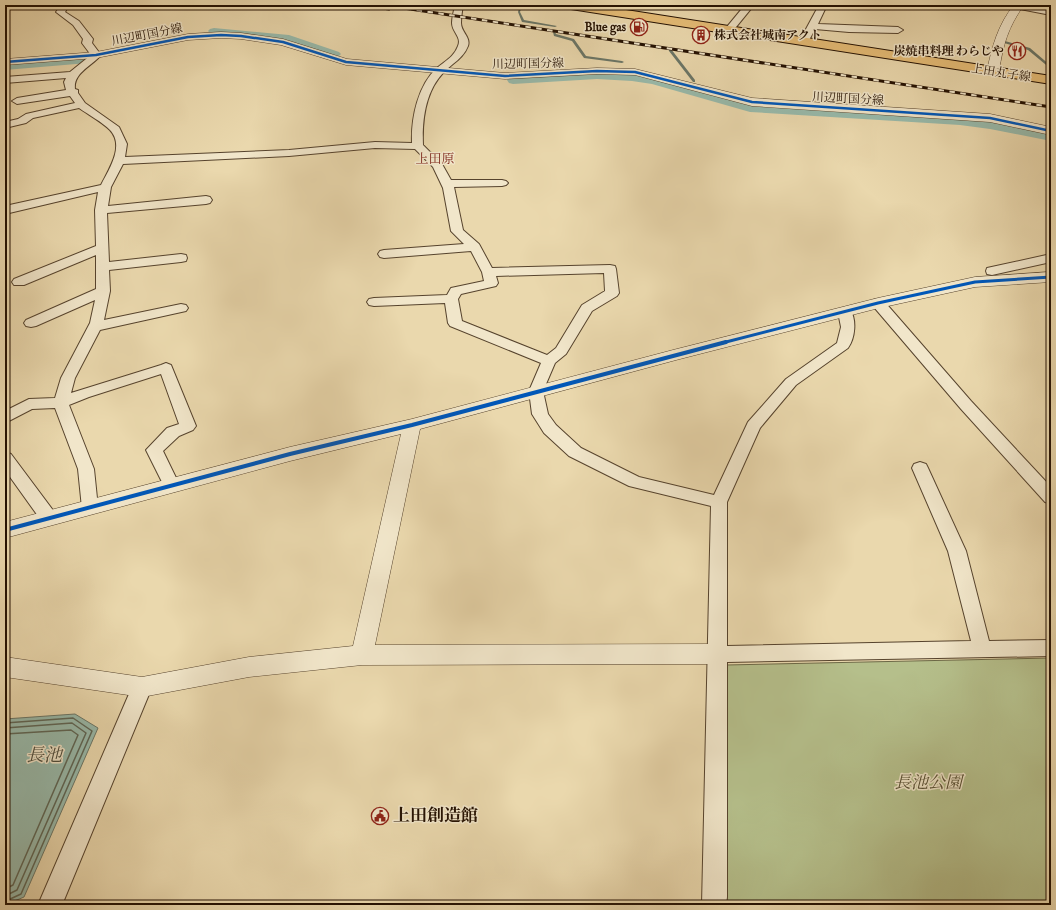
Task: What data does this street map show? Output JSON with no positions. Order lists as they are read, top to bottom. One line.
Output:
{"streets":{"main road":["上田丸子線"],"street":["川辺町国分線"]},"districts":["上田原"],"water":["長池"],"parks":["長池公園"],"places":{"fuel station":["Blue gas"],"building":["株式会社城南アクト"],"restaurant":["炭焼串料理 わらじや"],"public building":["上田創造館"]}}
